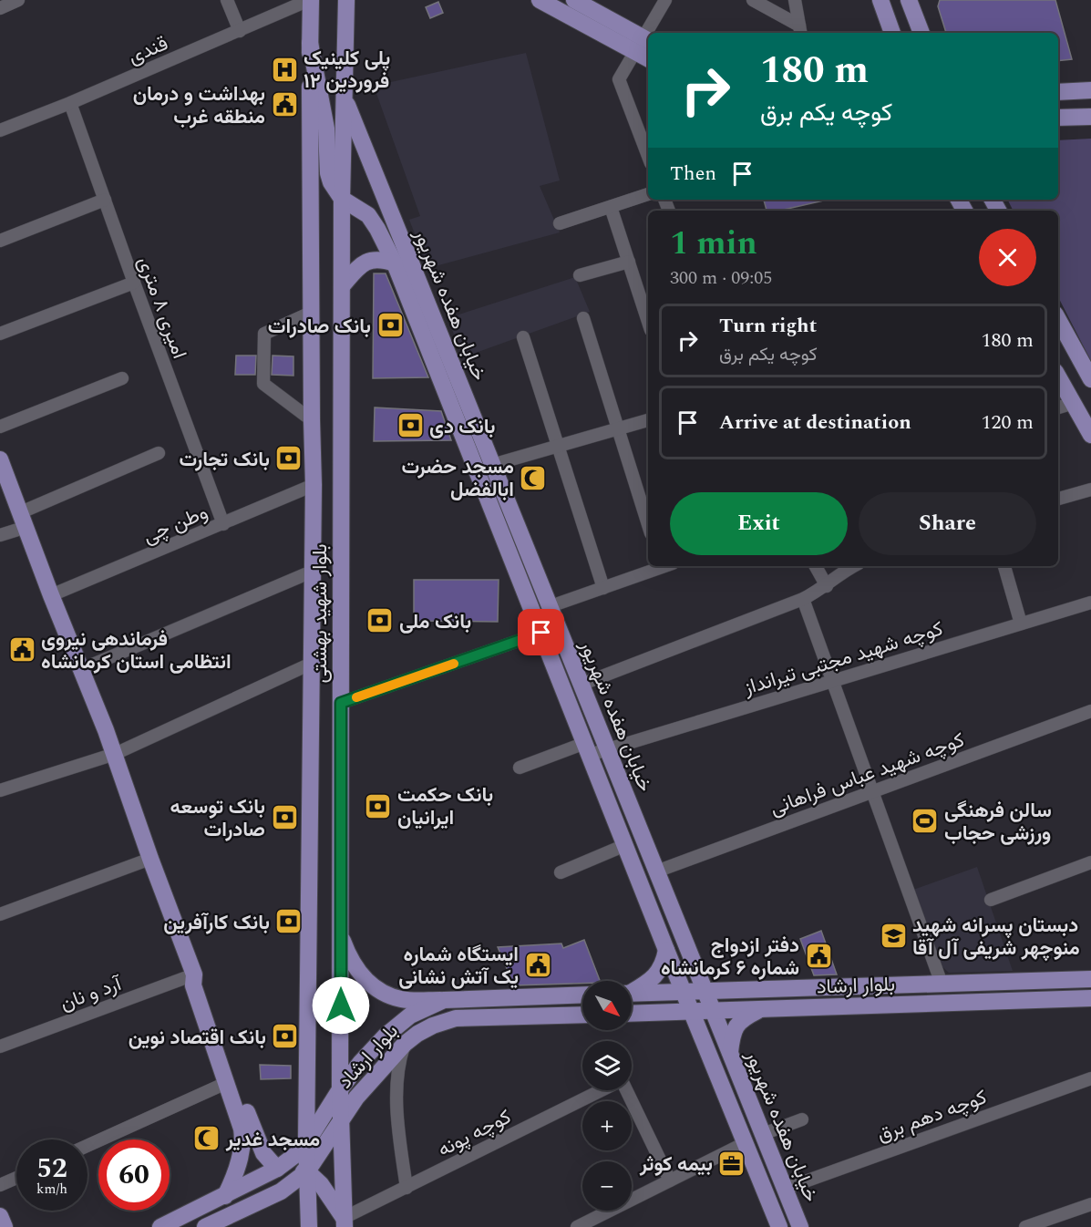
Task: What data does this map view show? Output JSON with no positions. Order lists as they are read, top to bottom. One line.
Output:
{"streets":{"main road":["خیابان هفده شهریور","بلوار شهید بهشتی","بلوار ارشاد"],"street":["قندی","امیری ۸ متری","وطن چی","کوچه شهید مجتبی تیرانداز","کوچه شهید عباس فراهانی","آرد و نان","کوچه دهم برق","کوچه پونه"]},"crossings":[["قندی","امیری ۸ متری"],["قندی","بلوار شهید بهشتی"],["خیابان هفده شهریور","بلوار شهید بهشتی"],["خیابان هفده شهریور","کوچه شهید مجتبی تیرانداز"],["خیابان هفده شهریور","کوچه شهید عباس فراهانی"],["خیابان هفده شهریور","بلوار ارشاد"],["خیابان هفده شهریور","کوچه دهم برق"],["امیری ۸ متری","وطن چی"],["وطن چی","بلوار شهید بهشتی"],["بلوار شهید بهشتی","بلوار ارشاد"],["بلوار شهید بهشتی","کوچه پونه"]],"places":{"hospital":["پلی کلینیک ۱۲ فروردین"],"public building":["بهداشت و درمان منطقه غرب","فرماندهی نیروی انتظامی استان کرمانشاه","دفتر ازدواج شماره ۶ کرمانشاه","ایستگاه شماره یک آتش نشانی"],"bank":["بانک صادرات","بانک دی","بانک تجارت","بانک ملی","بانک حکمت ایرانیان","بانک توسعه صادرات","بانک کارآفرین","بانک اقتصاد نوین"],"mosque":["مسجد حضرت ابالفضل","مسجد غدیر"],"sports":["سالن فرهنگی ورزشی حجاب"],"school or university":["دبستان پسرانه شهید منوچهر شریفی آل آقا"],"office":["بیمه کوثر"]},"north":"bottom right","page":{"turn":["180 m","کوچه یکم برق"],"then":"Then","heading":["1 min","300 m · 09:05"],"list":[{"name":"Turn right","note":"کوچه یکم برق","value":"180 m"},{"name":"Arrive at destination","value":"120 m"}],"buttons":["Exit","Share"],"map_buttons":["+","−"],"speed":"52 km/h","limit":"60"}}
